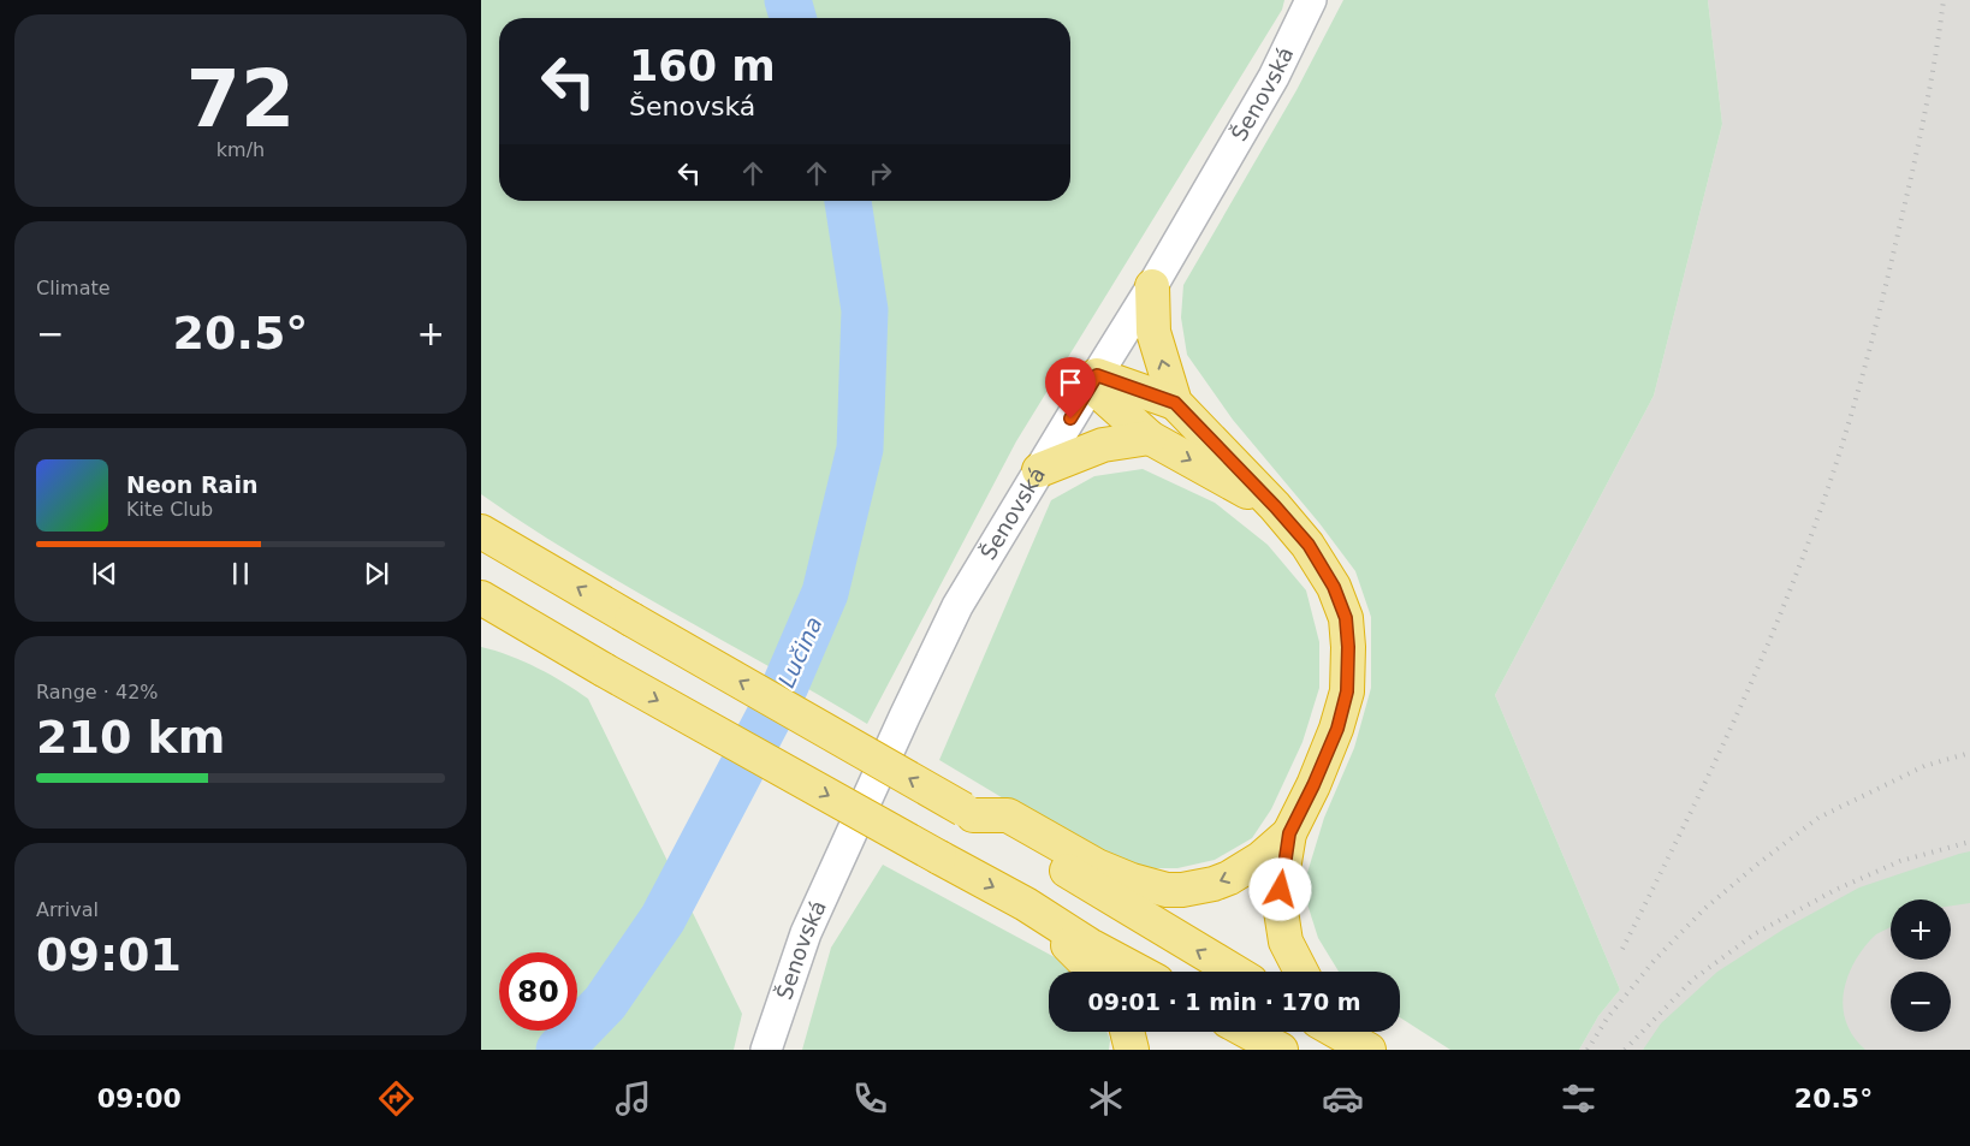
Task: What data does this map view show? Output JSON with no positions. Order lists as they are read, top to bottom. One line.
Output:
{"streets":{"street":["Šenovská"]},"water":["Lučina"],"page":{"tile":[["72","km/h"],"Climate",["Range · 42%","210 km"],["Arrival","09:01"]],"turn":["160 m","Šenovská"],"heat":["−","20.5°","+"],"song":["Neon Rain","Kite Club"],"map_buttons":["+","−"],"limit":"80","trip":"09:01 · 1 min · 170 m","tabs":["09:00","20.5°"]}}
